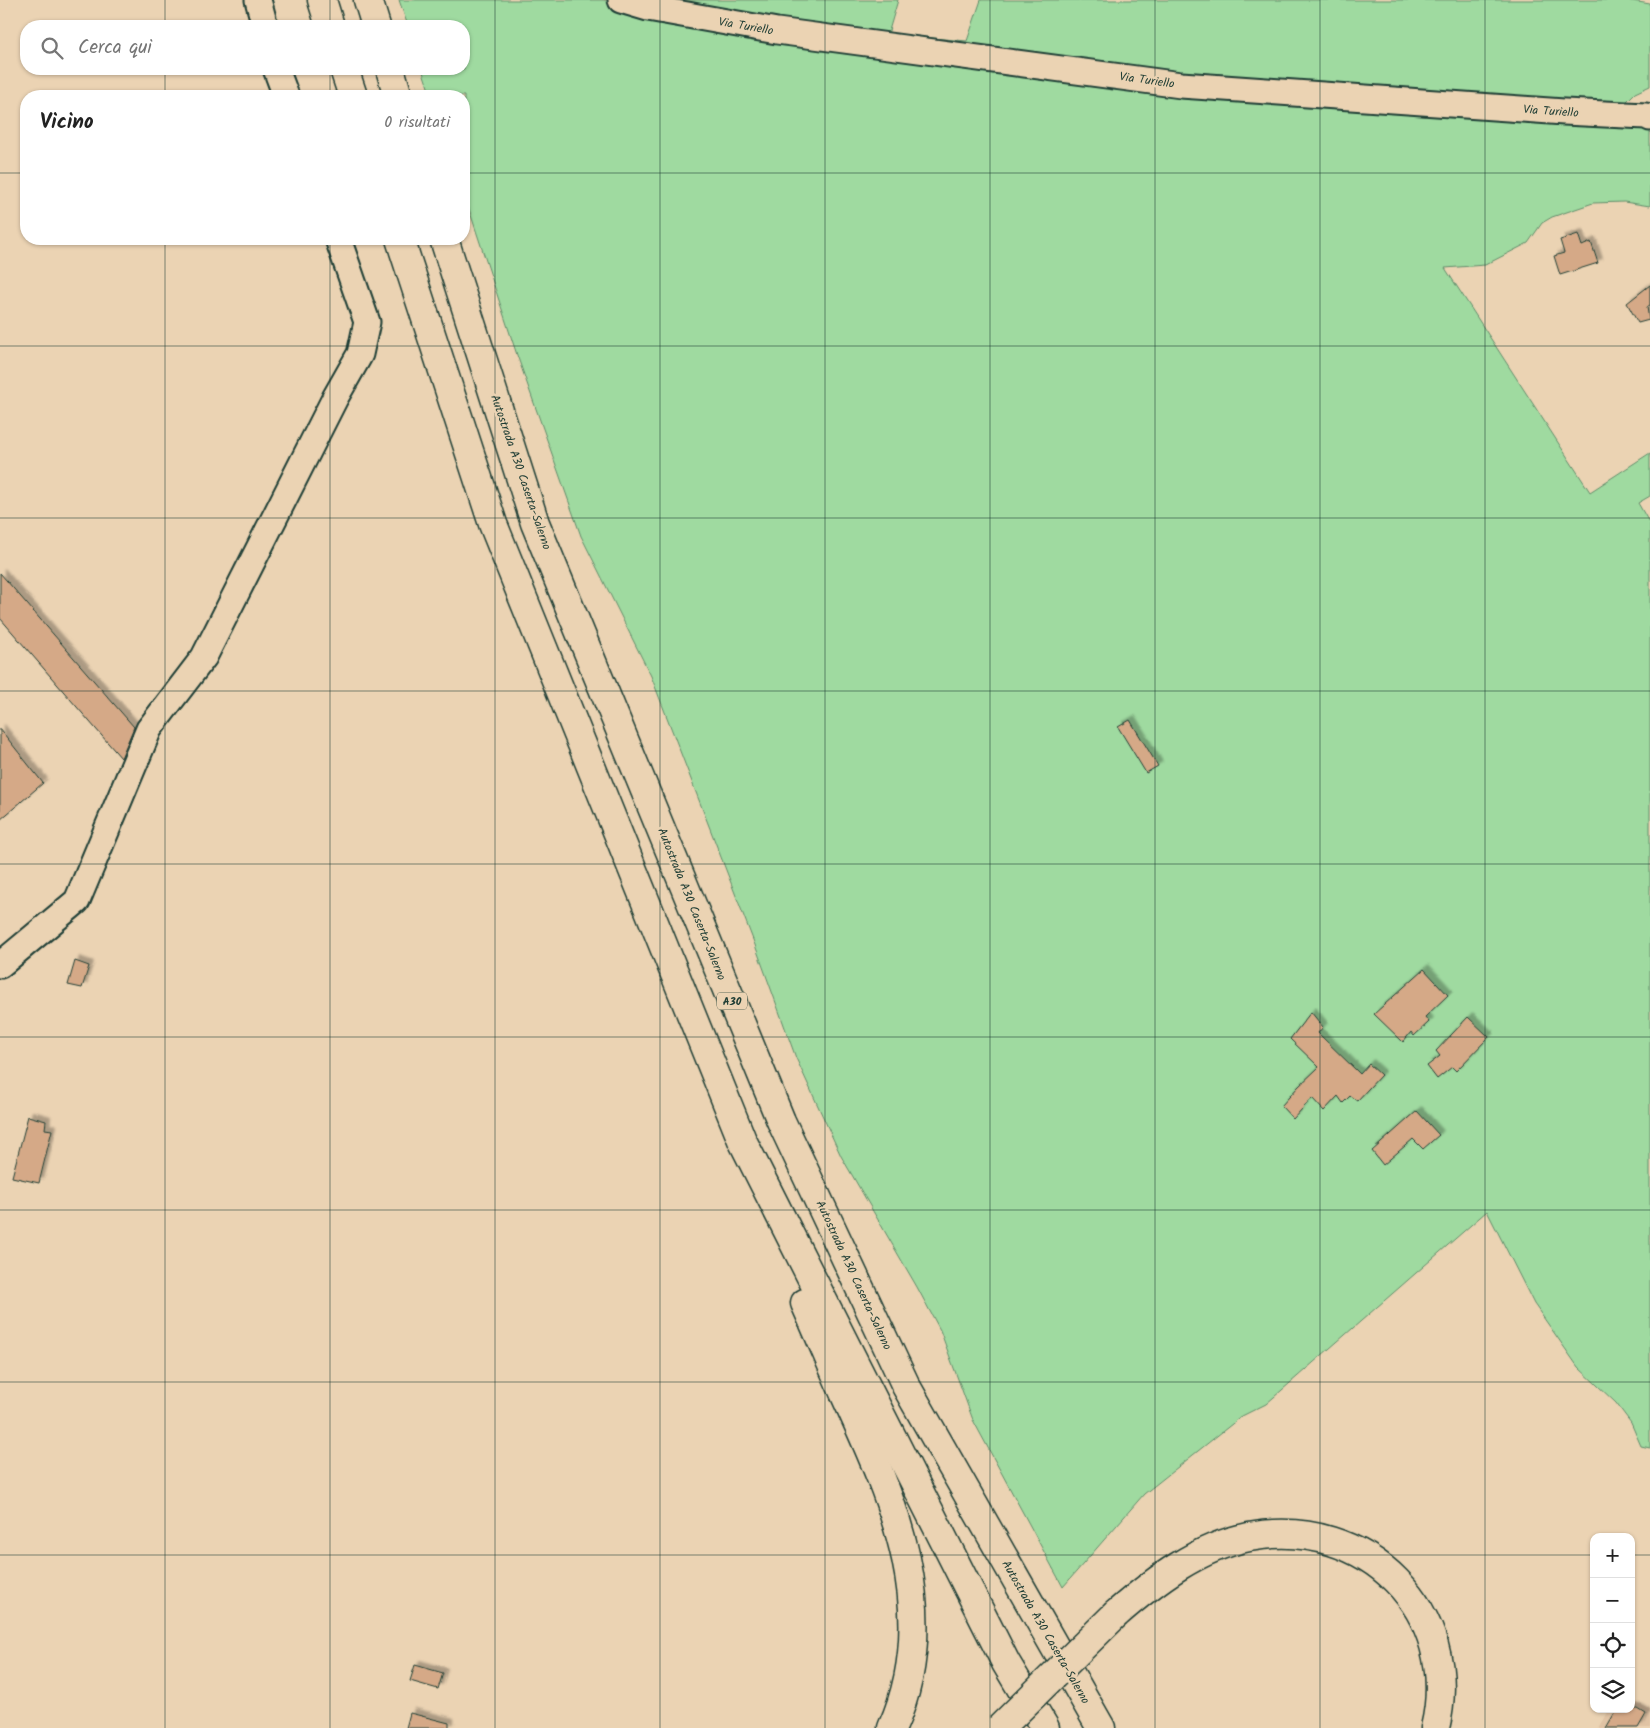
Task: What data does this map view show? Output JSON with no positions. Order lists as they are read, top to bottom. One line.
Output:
{"streets":{"highway":["Autostrada A30 Caserta-Salerno","A30"],"street":["Via Turiello"]},"page":{"search":"Cerca qui","heading":["Vicino","0 risultati"],"map_buttons":["+","−"]}}
